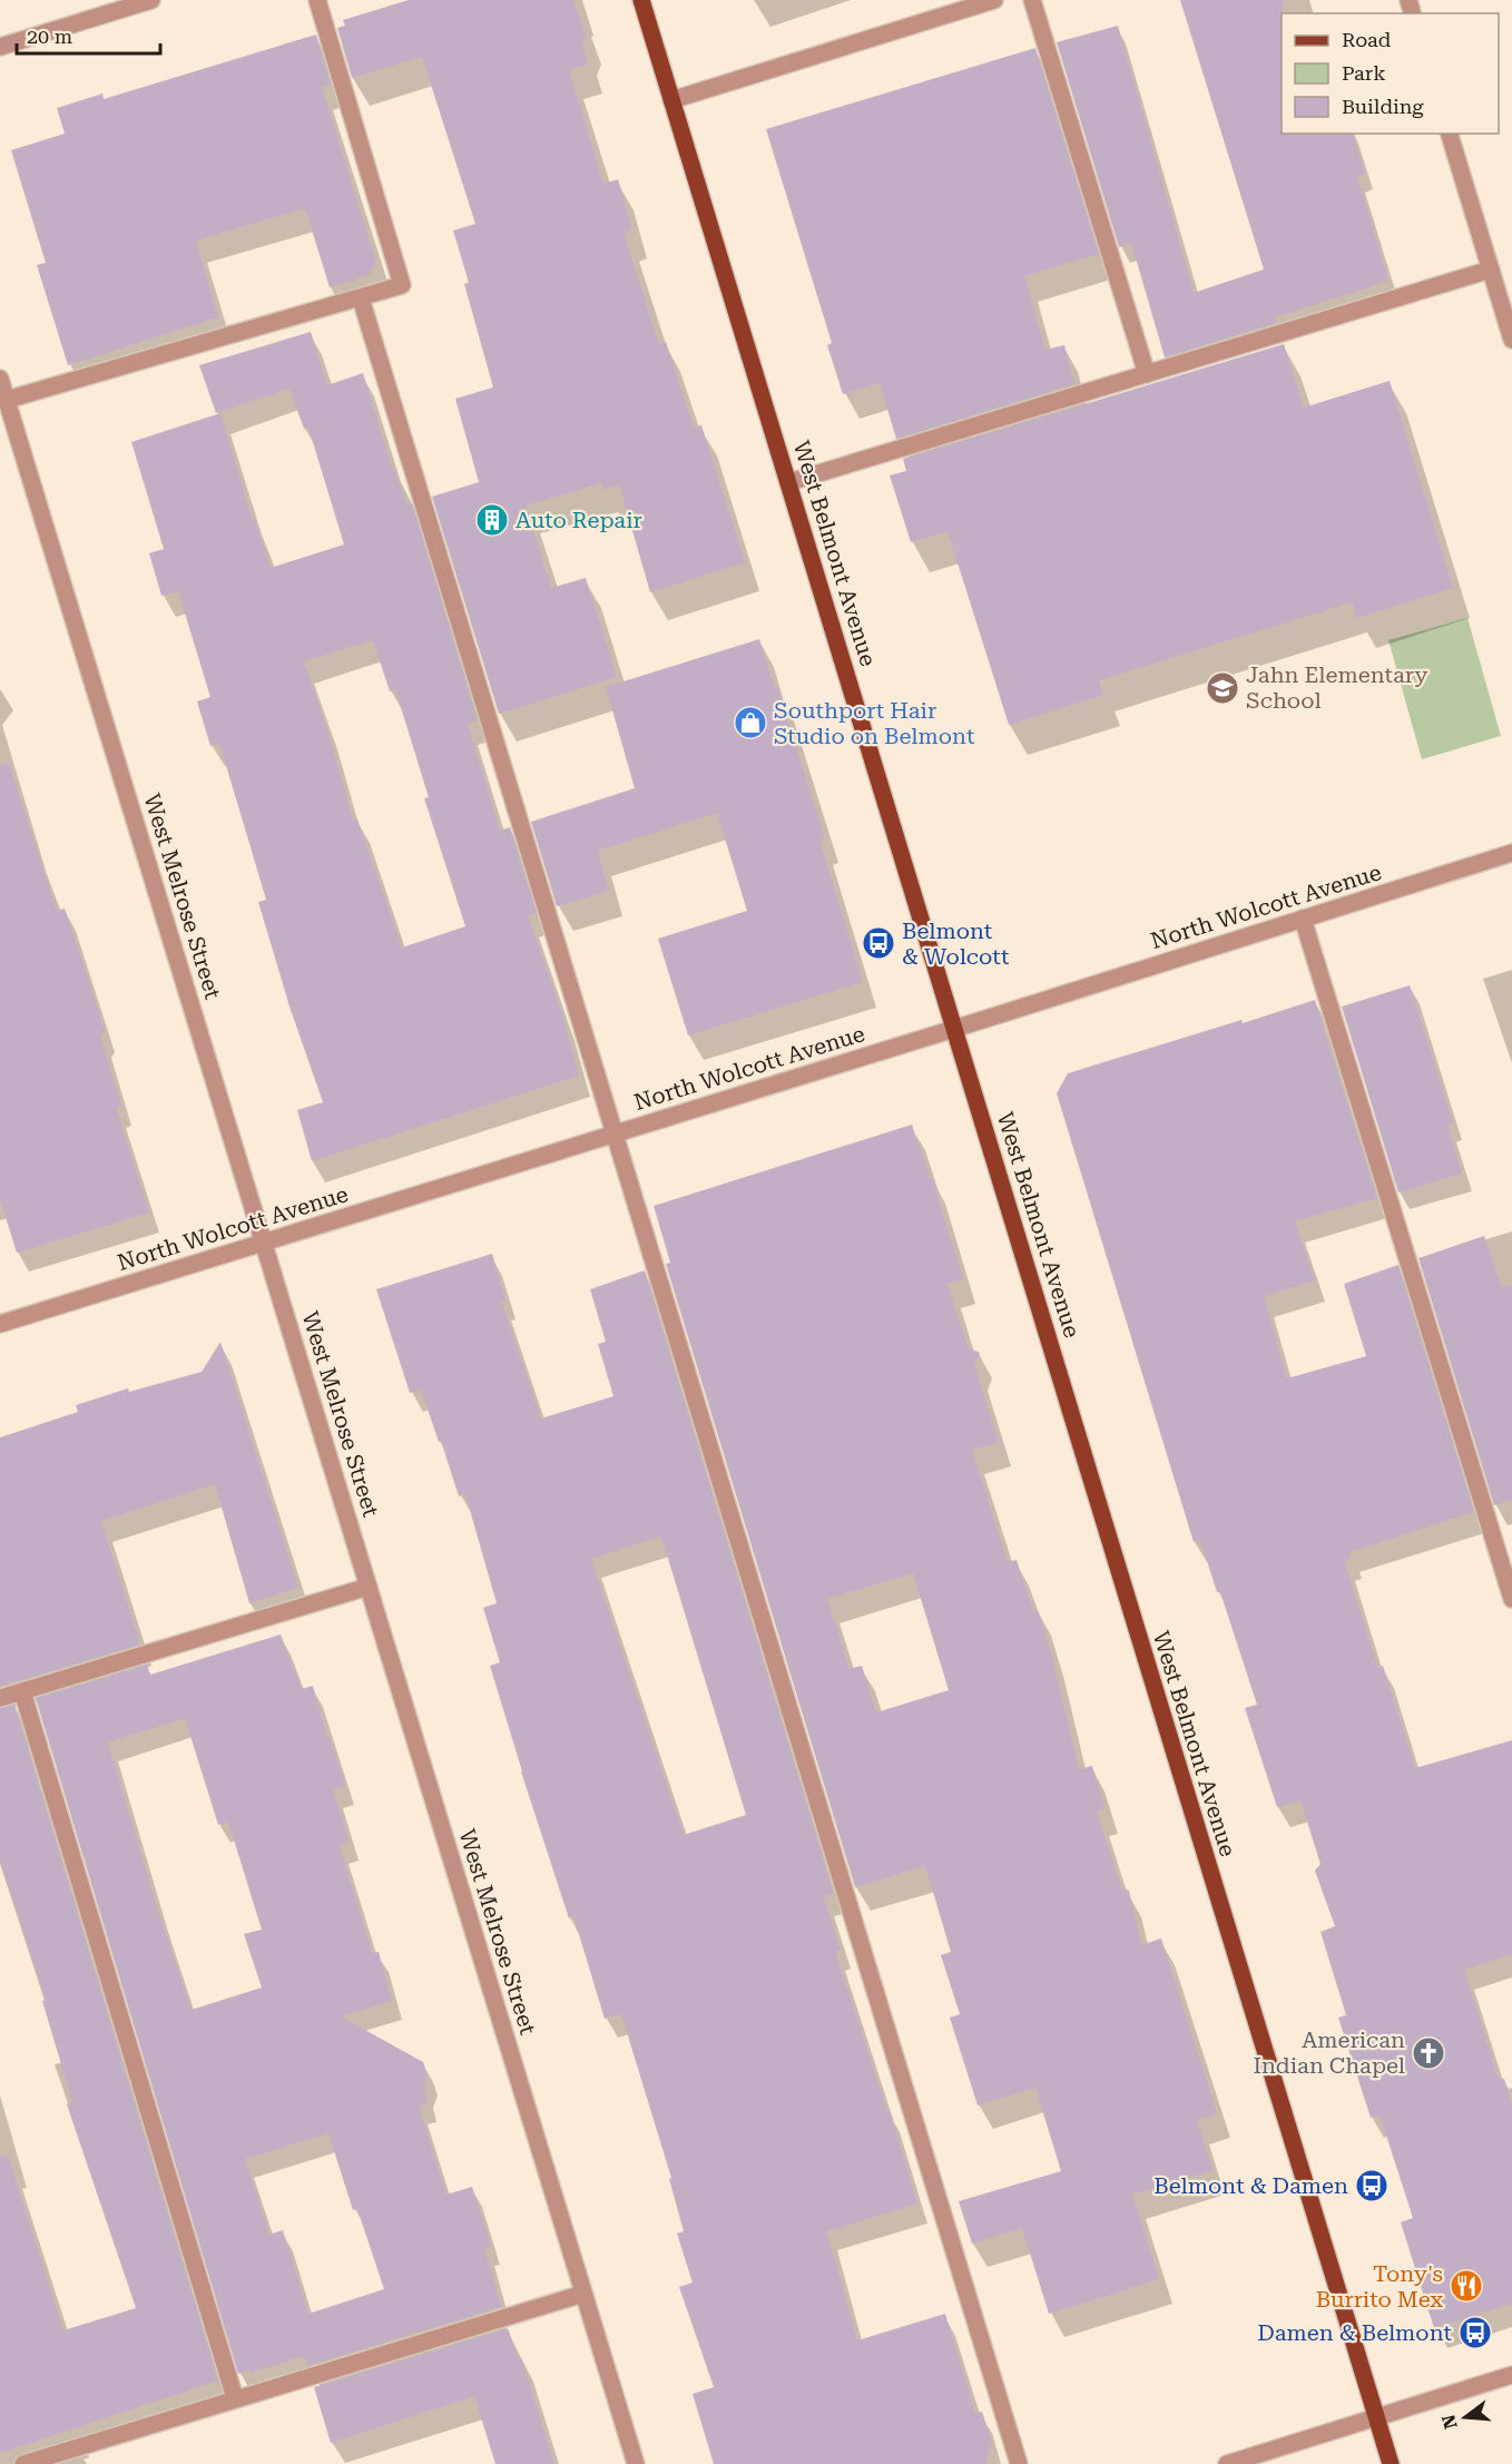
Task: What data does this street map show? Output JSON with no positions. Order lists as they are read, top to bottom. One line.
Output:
{"streets":{"main road":["West Belmont Avenue"],"street":["West Melrose Street","North Wolcott Avenue"]},"crossings":[["West Belmont Avenue","North Wolcott Avenue"],["West Melrose Street","North Wolcott Avenue"]],"places":{"building":["Auto Repair"],"school or university":["Jahn Elementary School"],"shop":["Southport Hair Studio on Belmont"],"bus stop":["Belmont & Wolcott","Belmont & Damen","Damen & Belmont"],"church":["American Indian Chapel"],"restaurant":["Tony's Burrito Mex"]},"legend":["Road","Park","Building"],"scale_bar":"20 m","north":"left"}
